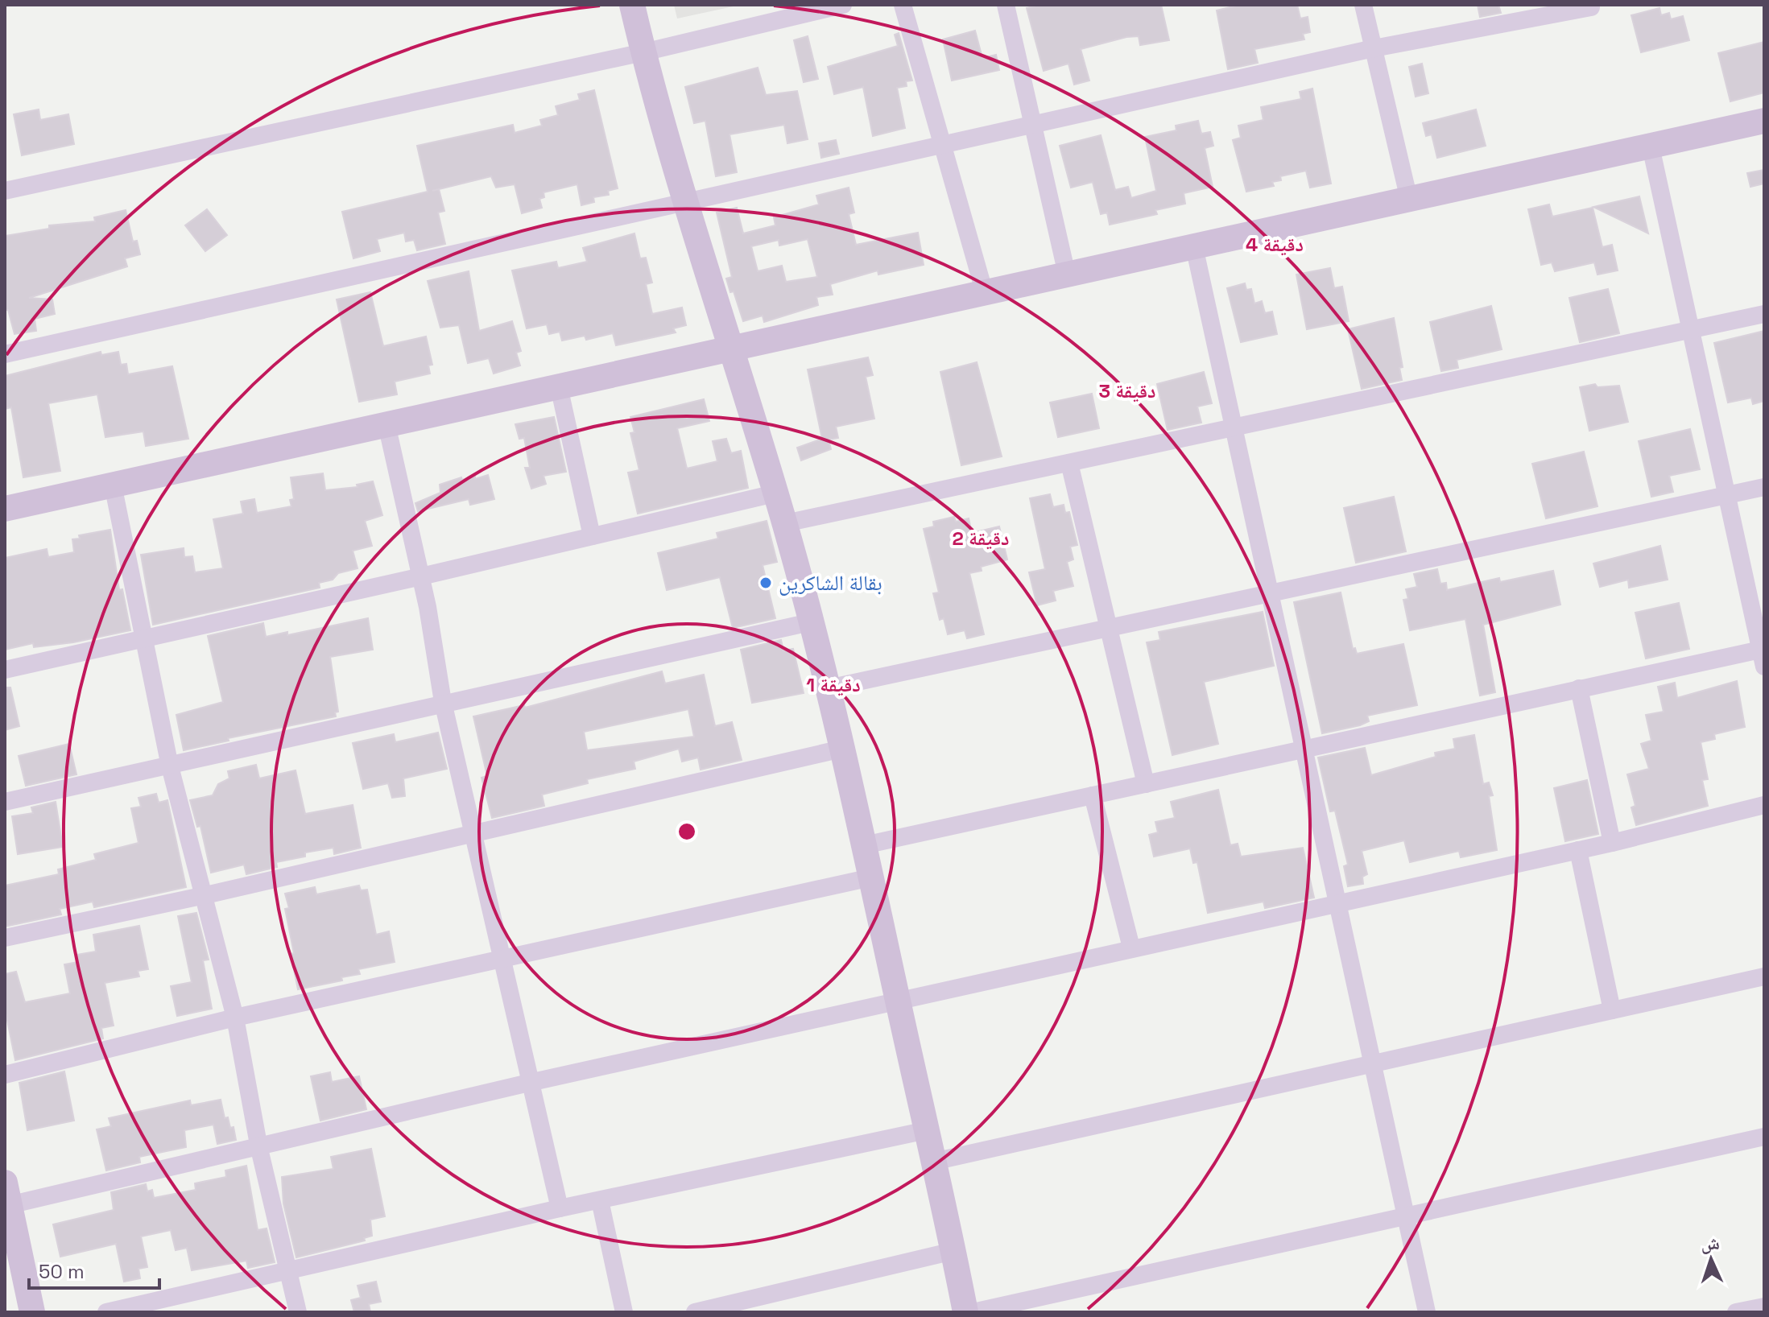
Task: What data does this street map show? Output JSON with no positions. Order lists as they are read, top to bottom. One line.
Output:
{"places":["بقالة الشاكرين"],"scale_bar":"50 m","north":"top","rings":["4 دقيقة","3 دقيقة","2 دقيقة","1 دقيقة"]}
